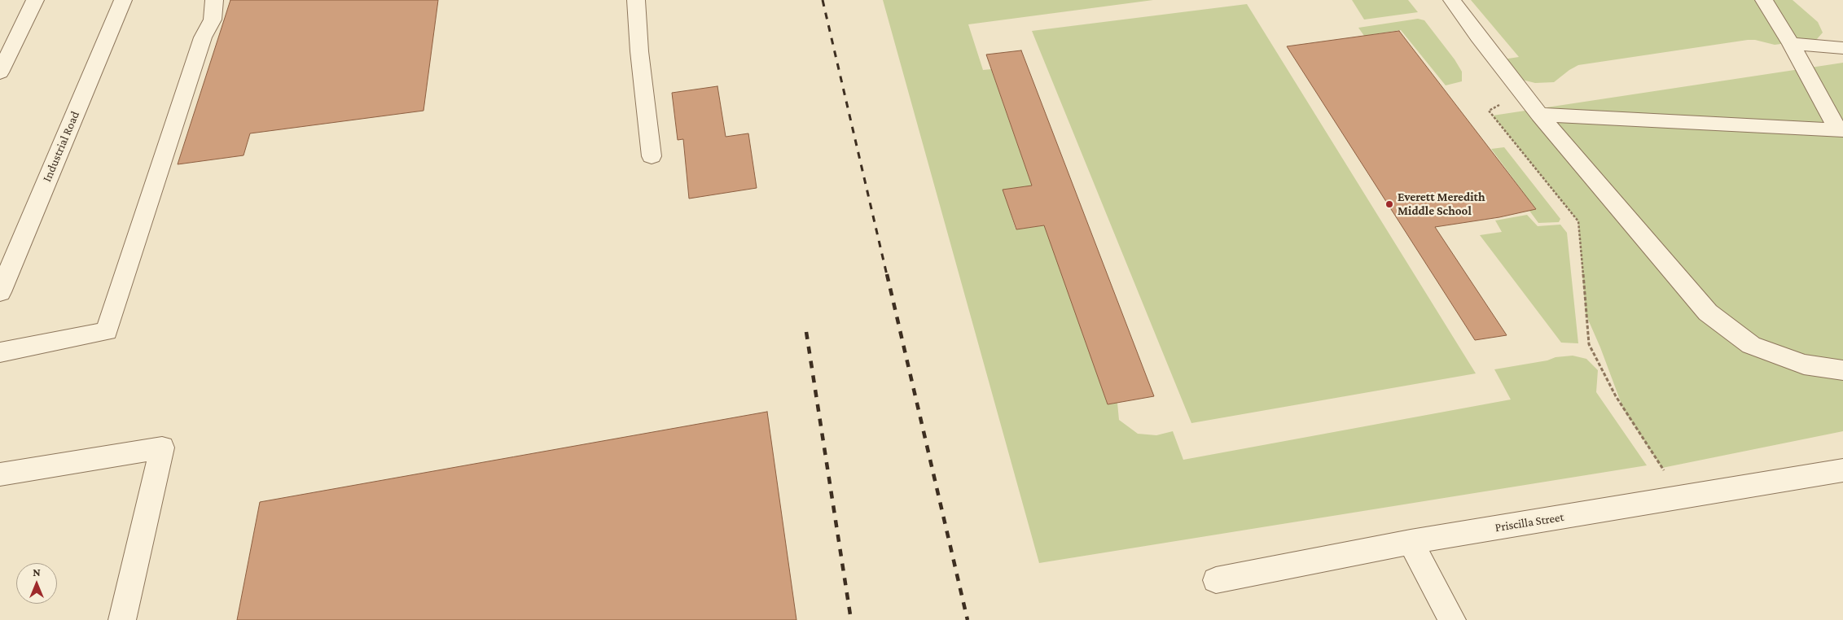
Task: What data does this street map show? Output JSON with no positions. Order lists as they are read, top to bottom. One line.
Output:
{"streets":{"street":["Industrial Road","Priscilla Street"]},"places":["Everett Meredith Middle School"],"north":"top"}
